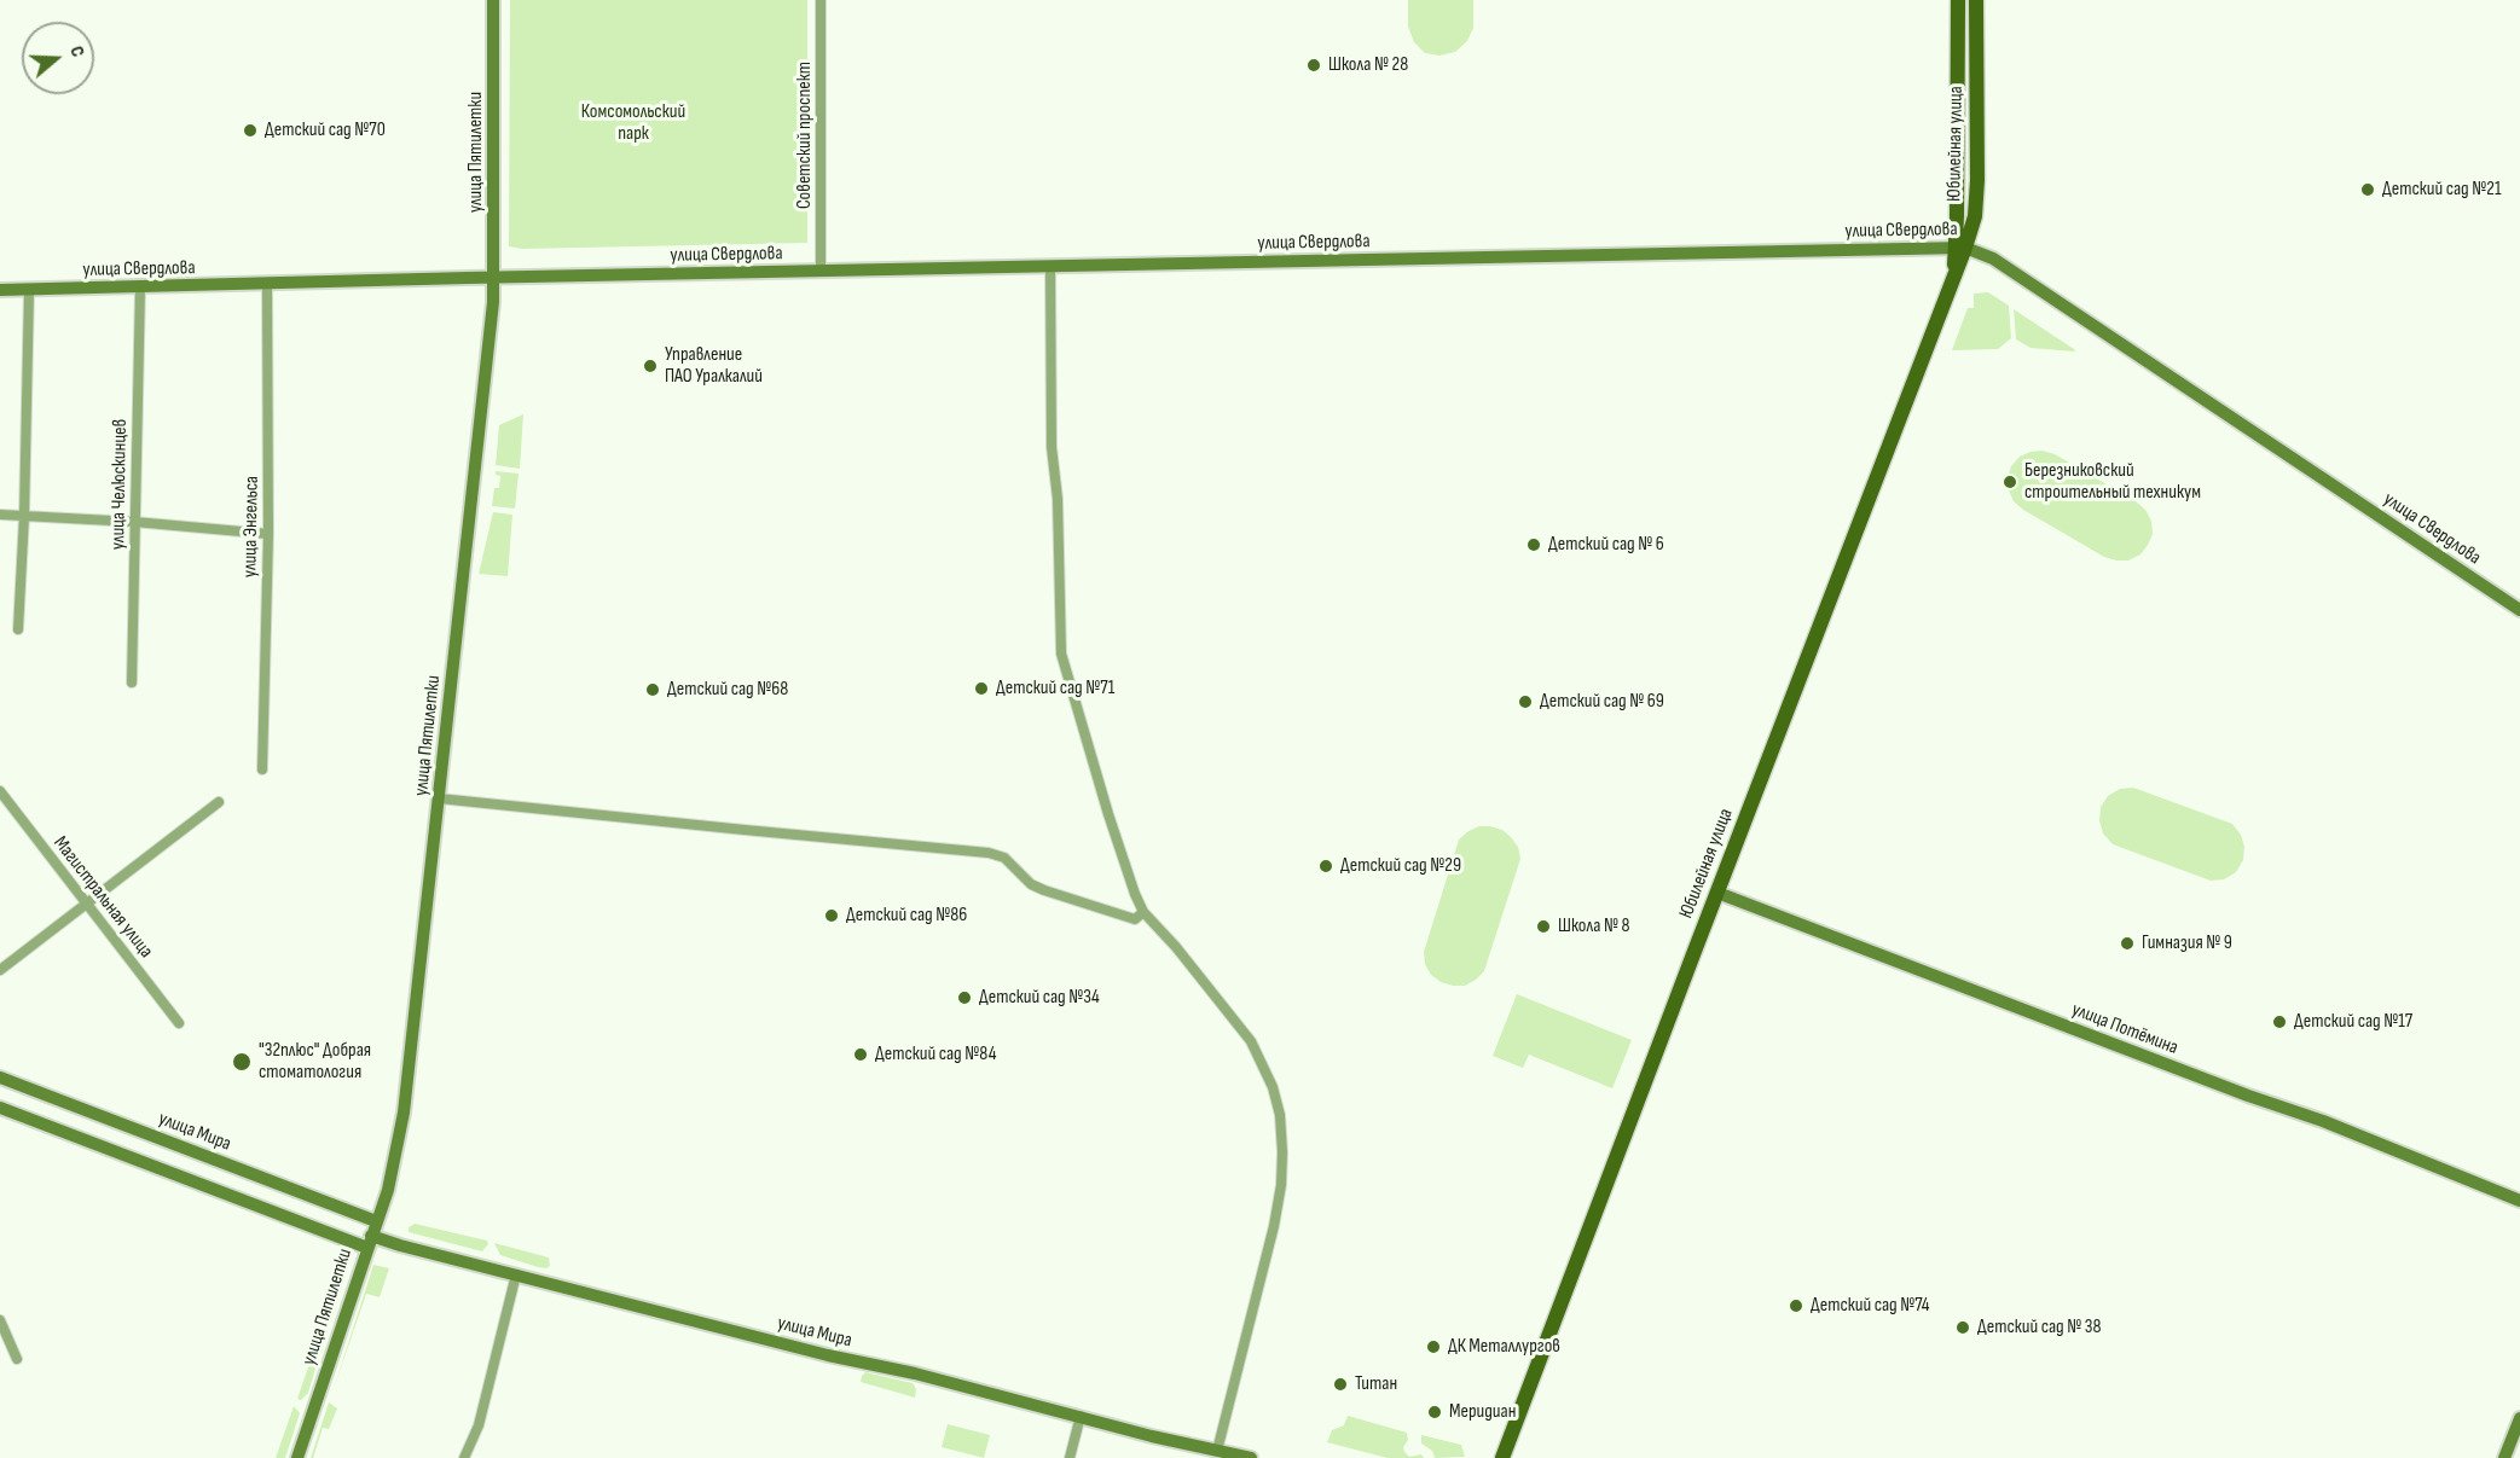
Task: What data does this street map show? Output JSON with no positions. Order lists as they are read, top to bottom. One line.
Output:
{"streets":{"main road":["Юбилейная улица","улица Пятилетки","улица Свердлова","улица Потёмина","улица Мира"],"street":["Советский проспект","улица Челюскинцев","улица Энгельса","Магистральная улица"]},"crossings":[["Советский проспект","улица Свердлова"],["Юбилейная улица","улица Свердлова"],["Юбилейная улица","улица Потёмина"],["улица Пятилетки","улица Свердлова"],["улица Пятилетки","улица Мира"],["улица Свердлова","улица Челюскинцев"],["улица Свердлова","улица Энгельса"]],"parks":["Комсомольский парк"],"places":["Школа № 28","Детский сад №70","Детский сад №21","Управление ПАО Уралкалий","Березниковский строительный техникум","Детский сад № 6","Детский сад №71","Детский сад №68","Детский сад № 69","Детский сад №29","Детский сад №86","Школа № 8","Гимназия № 9","Детский сад №34","Детский сад №17","Детский сад №84","\"32плюс\" Добрая стоматология","Детский сад №74","Детский сад № 38","ДК Металлургов","Титан","Меридиан"],"north":"right"}
